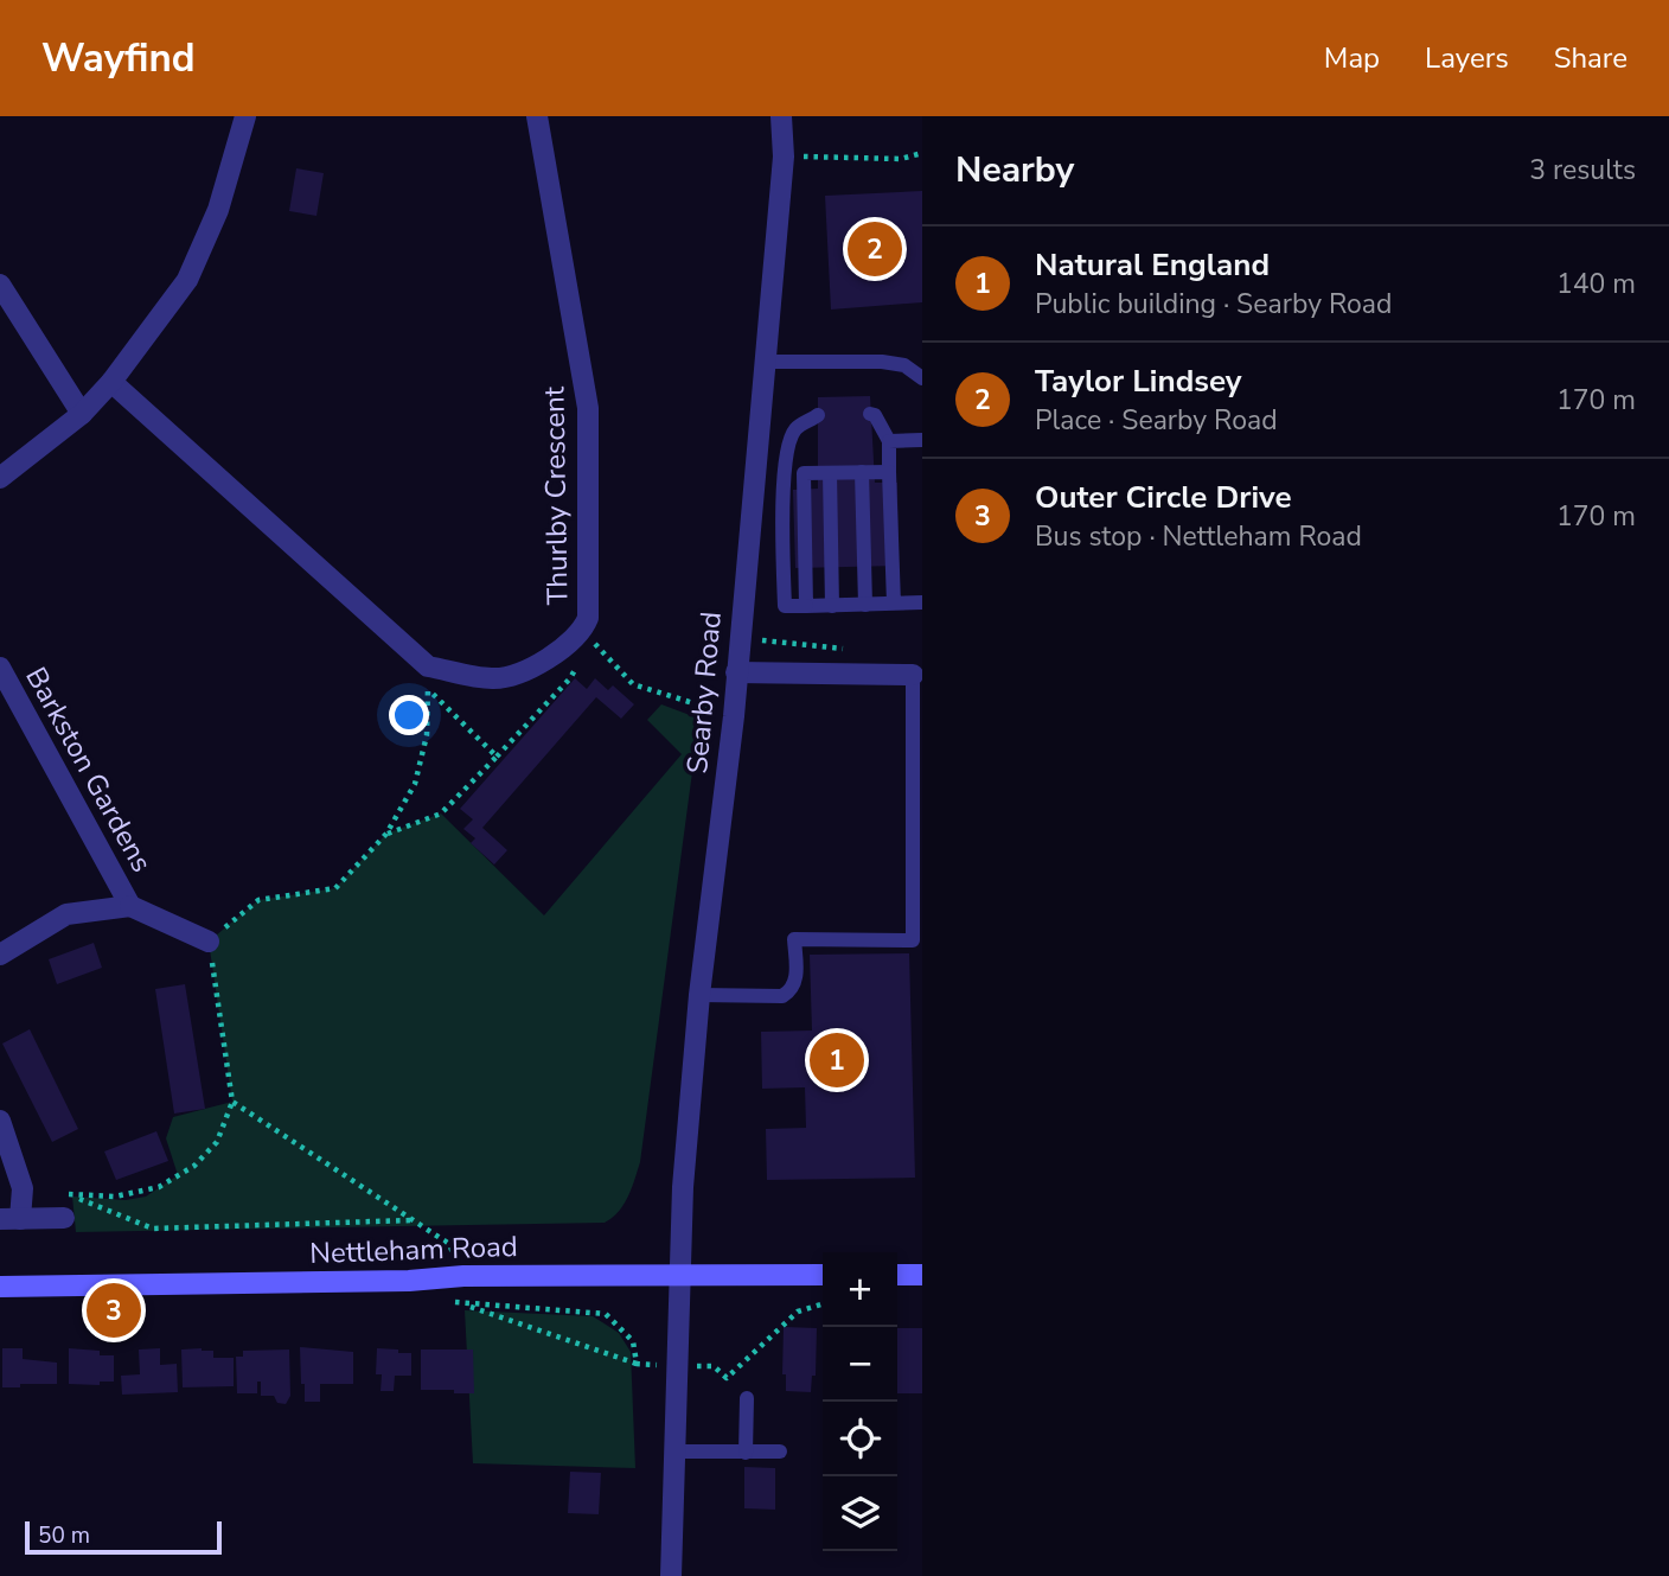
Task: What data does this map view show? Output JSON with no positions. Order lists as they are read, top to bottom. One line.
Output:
{"streets":{"main road":["Nettleham Road"],"street":["Thurlby Crescent","Searby Road","Barkston Gardens"]},"crossings":[["Searby Road","Nettleham Road"]],"scale_bar":"50 m","page":{"header":"Wayfind","nav":["Map","Layers","Share"],"heading":["Nearby","3 results"],"pins":["2","1","3"],"list":[{"mark":"1","name":"Natural England","note":"Public building · Searby Road","value":"140 m"},{"mark":"2","name":"Taylor Lindsey","note":"Place · Searby Road","value":"170 m"},{"mark":"3","name":"Outer Circle Drive","note":"Bus stop · Nettleham Road","value":"170 m"}],"map_buttons":["+","−"],"scale":"50 m"}}
